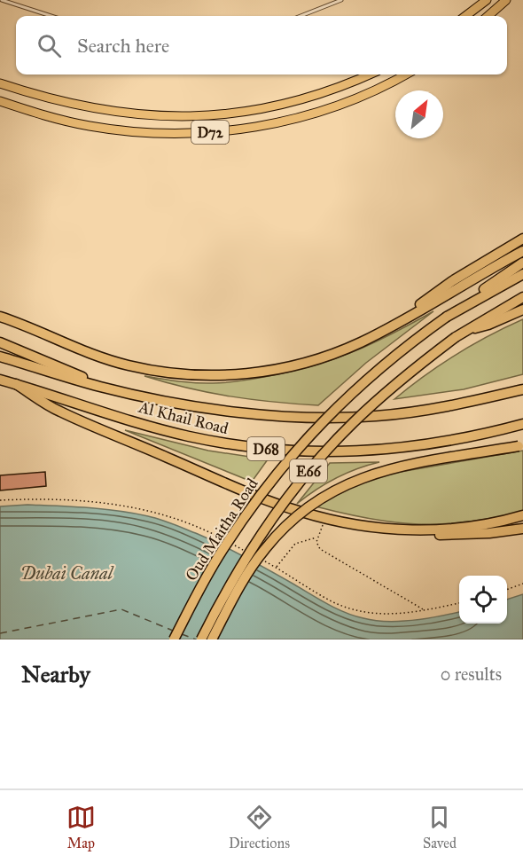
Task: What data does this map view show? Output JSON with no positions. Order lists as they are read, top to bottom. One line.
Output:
{"streets":{"highway":["Al Khail Road","D68","E66","Oud Maitha Road"],"main road":["D72"]},"water":["Dubai Canal"],"north":"top right","page":{"search":"Search here","heading":["Nearby","0 results"],"nav":["Map","Directions","Saved"]}}
